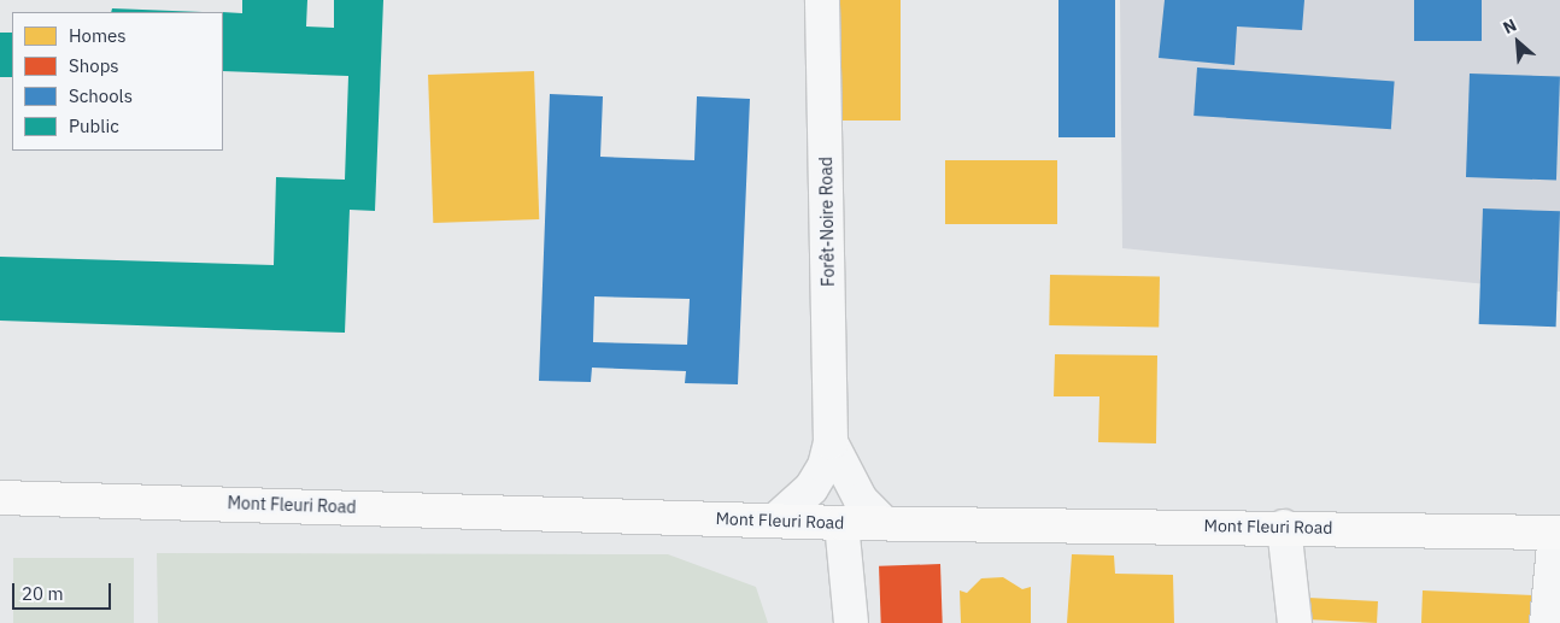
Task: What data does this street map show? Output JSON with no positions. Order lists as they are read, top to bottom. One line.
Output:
{"streets":{"main road":["Mont Fleuri Road"],"street":["Forêt-Noire Road"]},"crossings":[["Forêt-Noire Road","Mont Fleuri Road"]],"legend":["Homes","Shops","Schools","Public"],"scale_bar":"20 m","north":"top left"}
